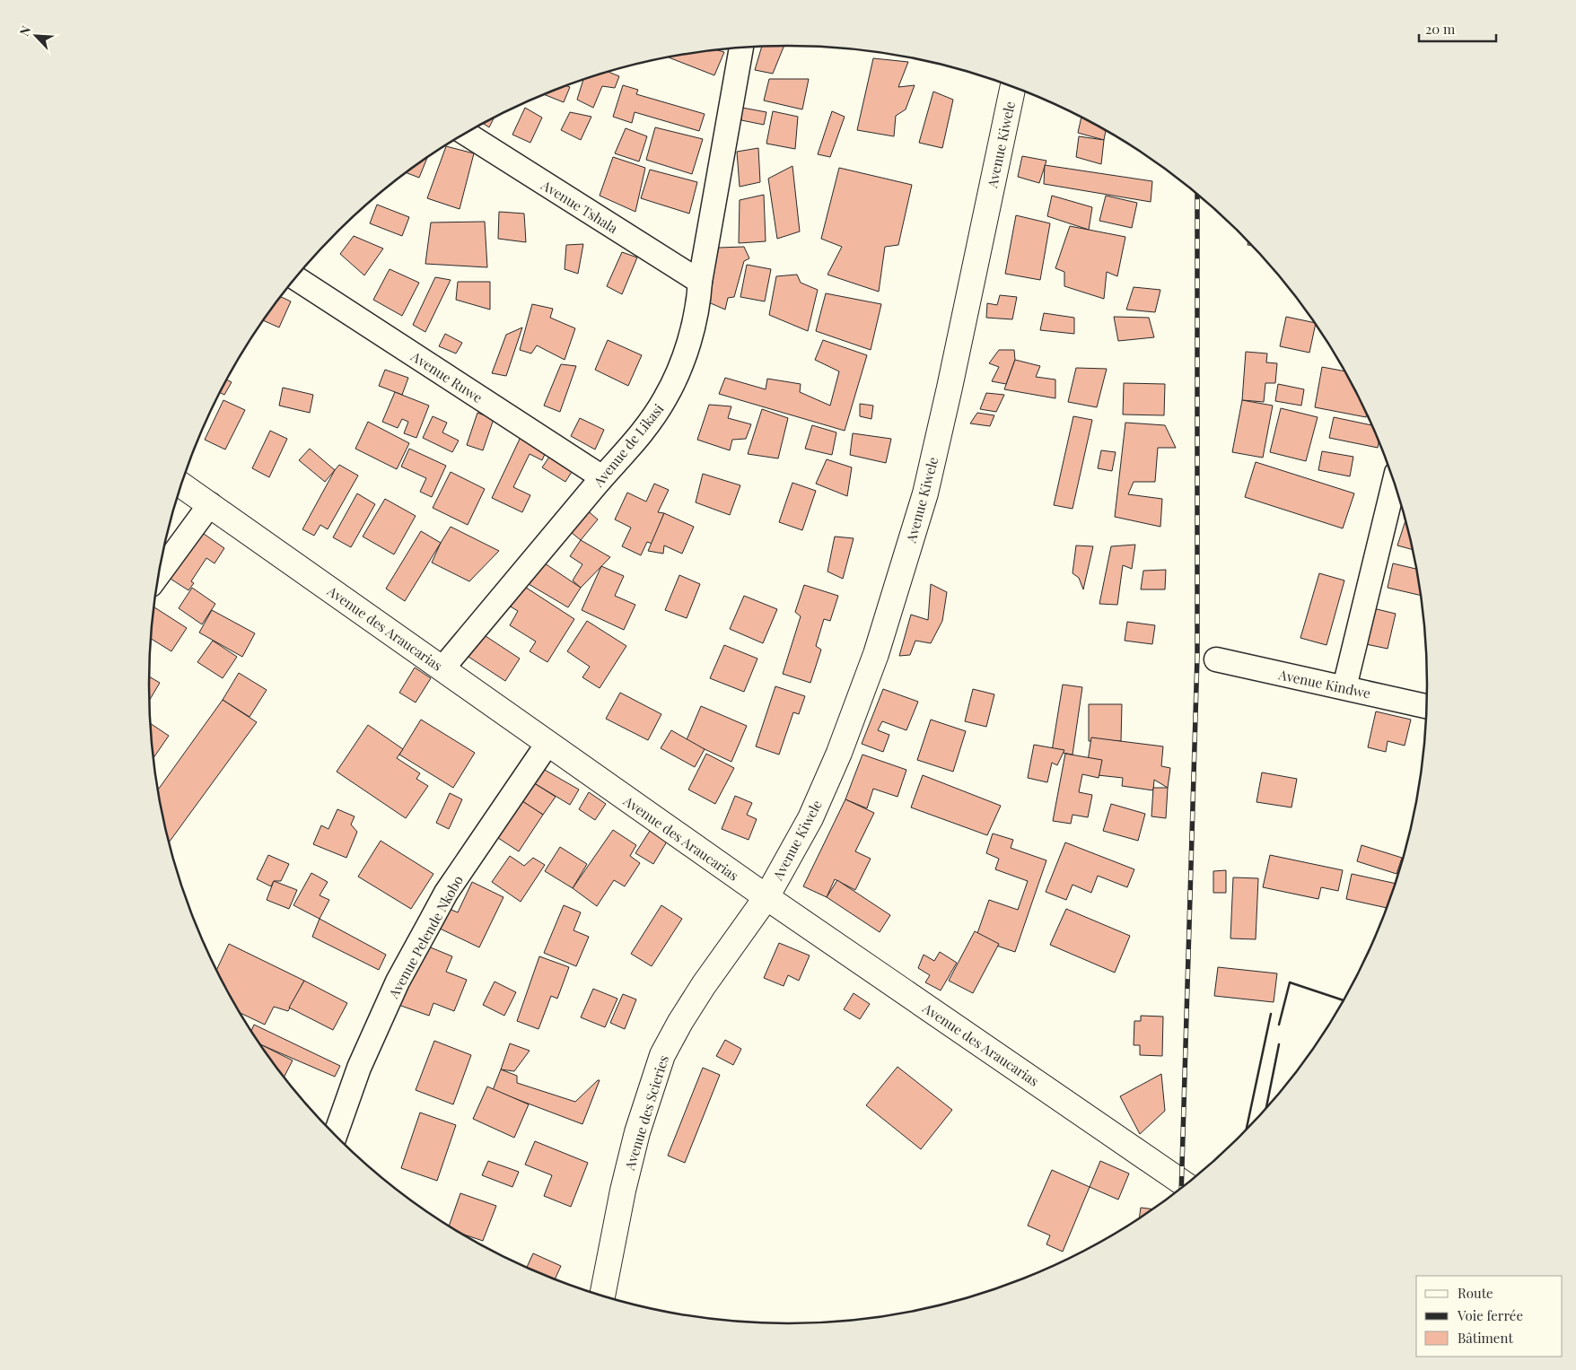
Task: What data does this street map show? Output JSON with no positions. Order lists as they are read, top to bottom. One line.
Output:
{"streets":{"street":["Avenue Kiwele","Avenue Tshala","Avenue Ruwe","Avenue de Likasi","Avenue des Araucarias","Avenue Kindwe","Avenue Pelende Nkobo","Avenue des Scieries"]},"crossings":[["Avenue Kiwele","Avenue des Araucarias"],["Avenue Kiwele","Avenue des Scieries"],["Avenue Tshala","Avenue de Likasi"],["Avenue Ruwe","Avenue de Likasi"],["Avenue de Likasi","Avenue des Araucarias"],["Avenue des Araucarias","Avenue Pelende Nkobo"],["Avenue des Araucarias","Avenue des Scieries"]],"legend":["Route","Voie ferrée","Bâtiment"],"scale_bar":"20 m","north":"top left"}
